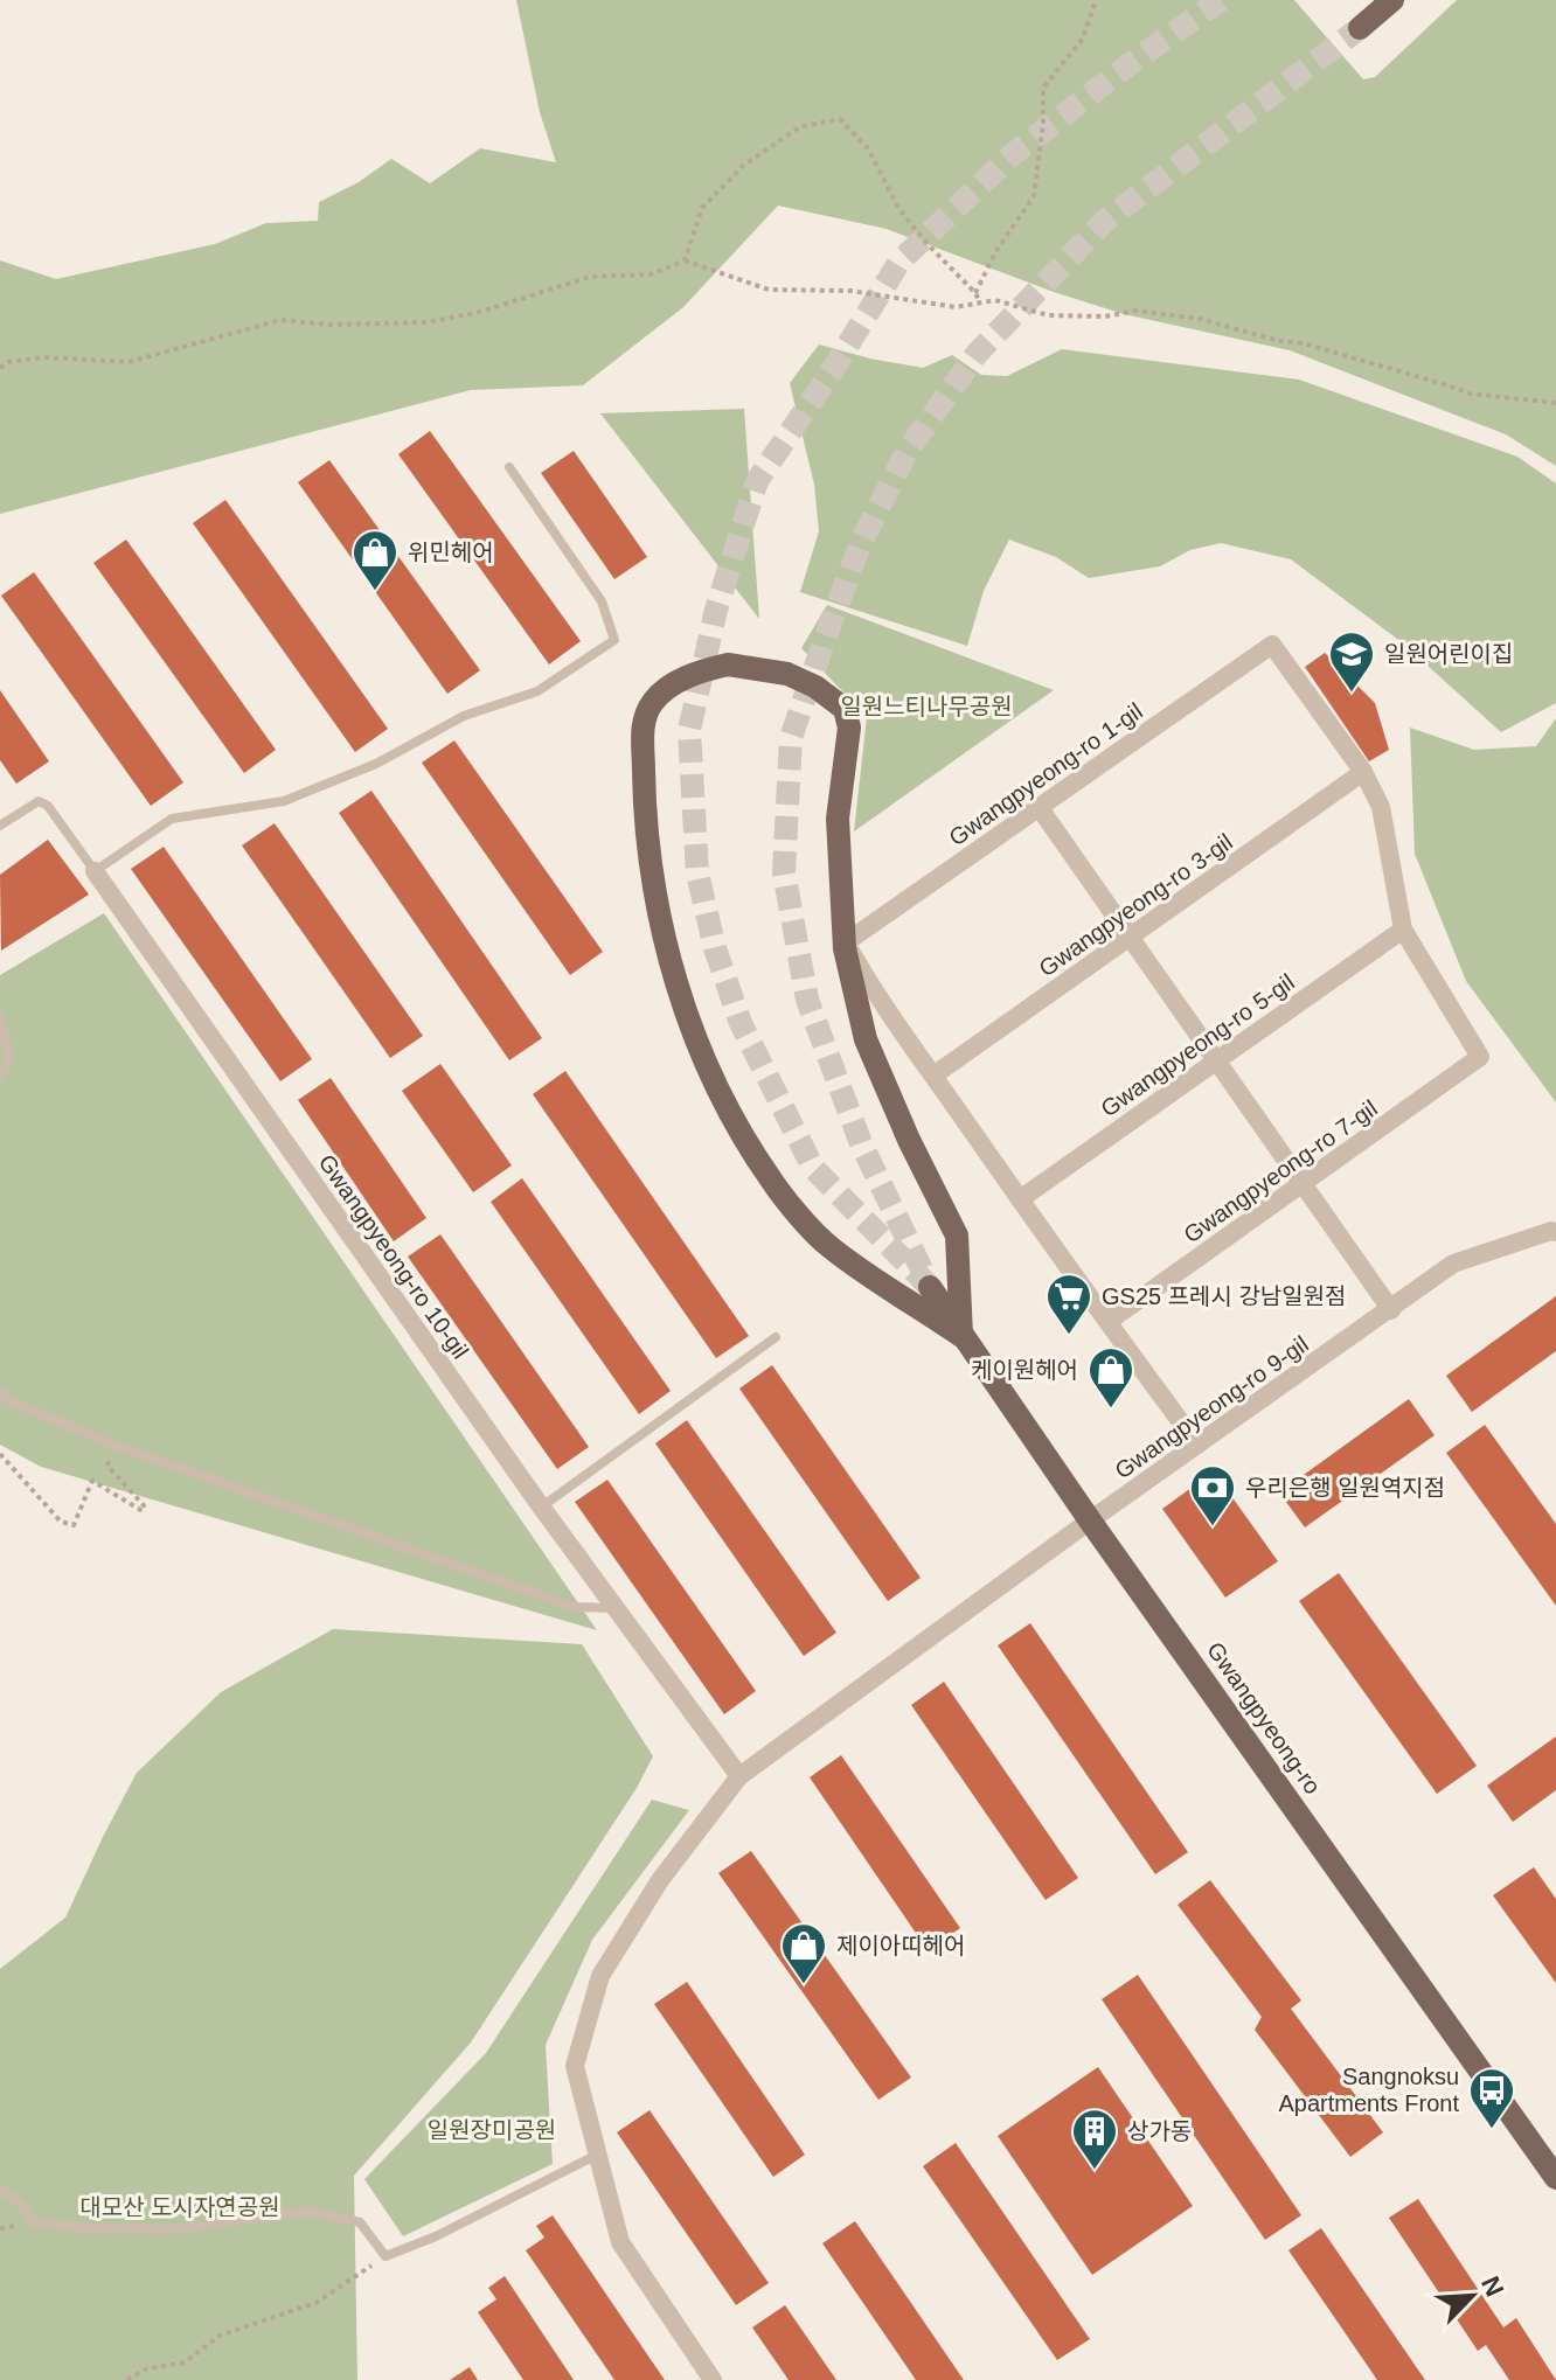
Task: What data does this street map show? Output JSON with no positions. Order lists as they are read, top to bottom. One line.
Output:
{"streets":{"main road":["Gwangpyeong-ro"],"street":["Gwangpyeong-ro 1-gil","Gwangpyeong-ro 3-gil","Gwangpyeong-ro 5-gil","Gwangpyeong-ro 7-gil","Gwangpyeong-ro 10-gil","Gwangpyeong-ro 9-gil"]},"crossings":[["Gwangpyeong-ro 1-gil","Gwangpyeong-ro 3-gil"],["Gwangpyeong-ro 5-gil","Gwangpyeong-ro 7-gil"],["Gwangpyeong-ro 9-gil","Gwangpyeong-ro"]],"parks":["일원느티나무공원","일원장미공원","대모산 도시자연공원"],"places":{"shop":["위민헤어","케이원헤어","제이아띠헤어"],"school or university":["일원어린이집"],"supermarket":["GS25 프레시 강남일원점"],"bank":["우리은행 일원역지점"],"bus stop":["Sangnoksu Apartments Front"],"building":["상가동"]},"north":"top right"}
